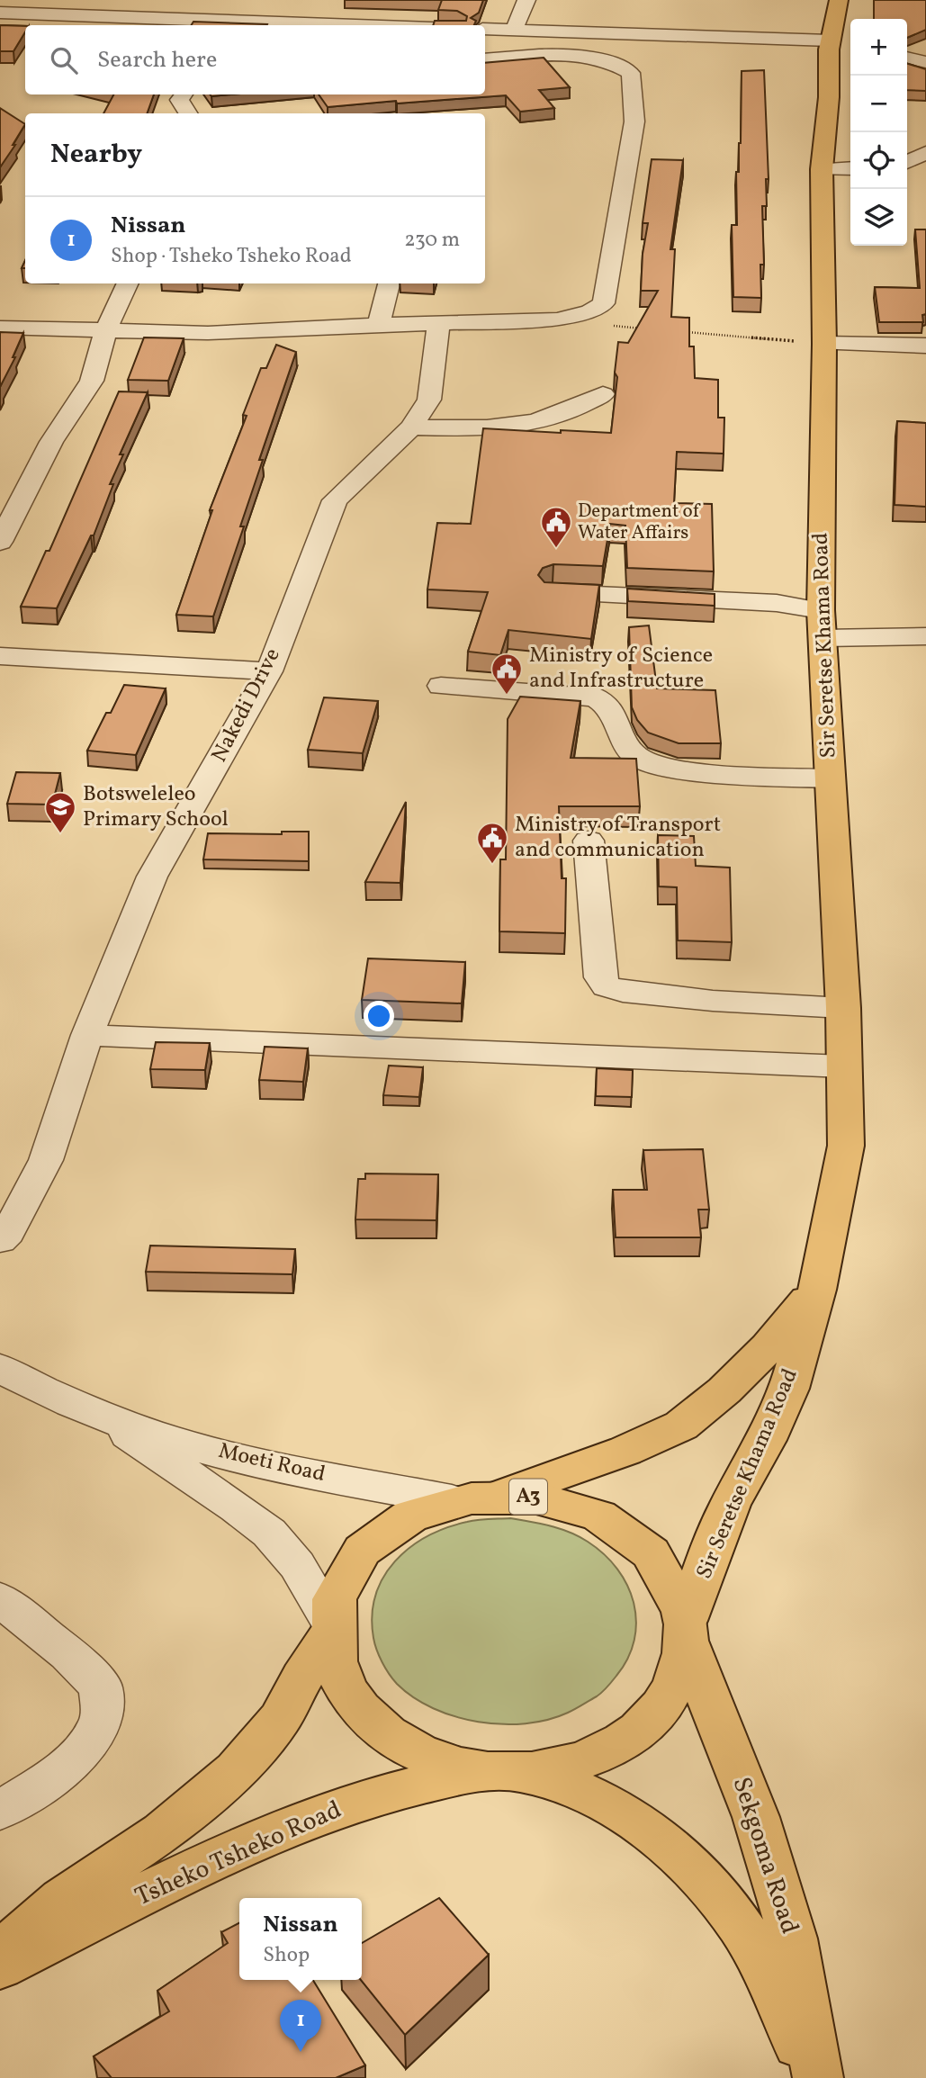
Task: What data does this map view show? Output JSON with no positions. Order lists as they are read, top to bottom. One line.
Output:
{"streets":{"main road":["Sir Seretse Khama Road","A3","Tsheko Tsheko Road","Sekgoma Road"],"street":["Nakedi Drive","Moeti Road"]},"crossings":[["Sir Seretse Khama Road","A3"],["Sir Seretse Khama Road","Sekgoma Road"],["Moeti Road","A3"],["Moeti Road","Tsheko Tsheko Road"],["A3","Tsheko Tsheko Road"],["A3","Sekgoma Road"],["Tsheko Tsheko Road","Sekgoma Road"]],"places":{"public building":["Department of Water Affairs","Ministry of Science and Infrastructure","Ministry of Transport and communication"],"school or university":["Botsweleleo Primary School"]},"page":{"map_buttons":["+","−"],"search":"Search here","heading":"Nearby","list":[{"mark":"1","name":"Nissan","note":"Shop · Tsheko Tsheko Road","value":"230 m"}],"popup":["Nissan","Shop"],"pins":"1"}}
